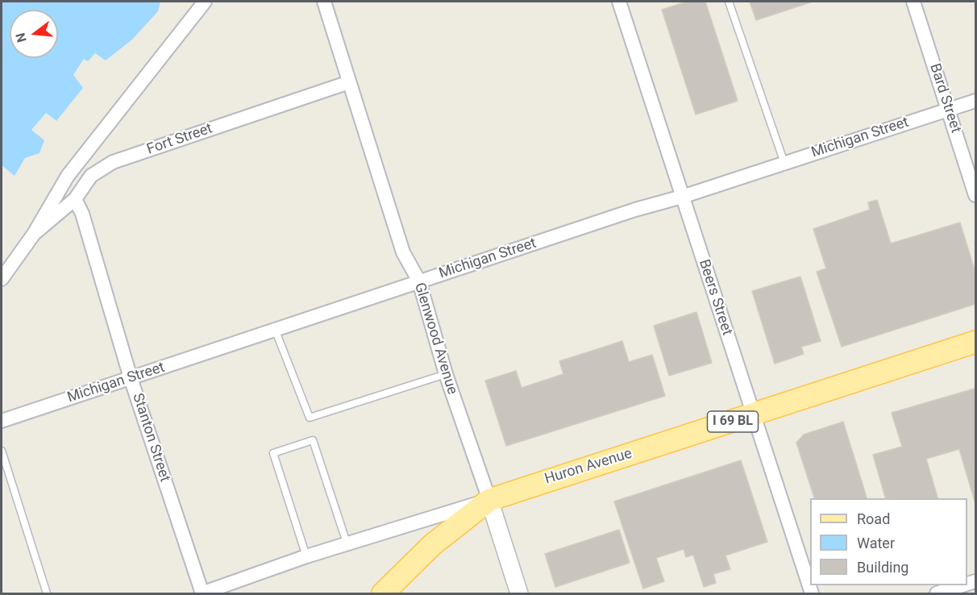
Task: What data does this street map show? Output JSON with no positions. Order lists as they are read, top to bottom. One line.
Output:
{"streets":{"main road":["I 69 BL","Huron Avenue"],"street":["Bard Street","Michigan Street","Fort Street","Beers Street","Glenwood Avenue","Stanton Street"]},"crossings":[["Bard Street","Michigan Street"],["Michigan Street","Beers Street"],["Michigan Street","Glenwood Avenue"],["Michigan Street","Stanton Street"],["Fort Street","Glenwood Avenue"],["Fort Street","Stanton Street"],["Beers Street","Huron Avenue"],["Glenwood Avenue","I 69 BL"],["Glenwood Avenue","Huron Avenue"],["I 69 BL","Huron Avenue"],["Stanton Street","Huron Avenue"]],"legend":["Road","Water","Building"],"north":"left"}
